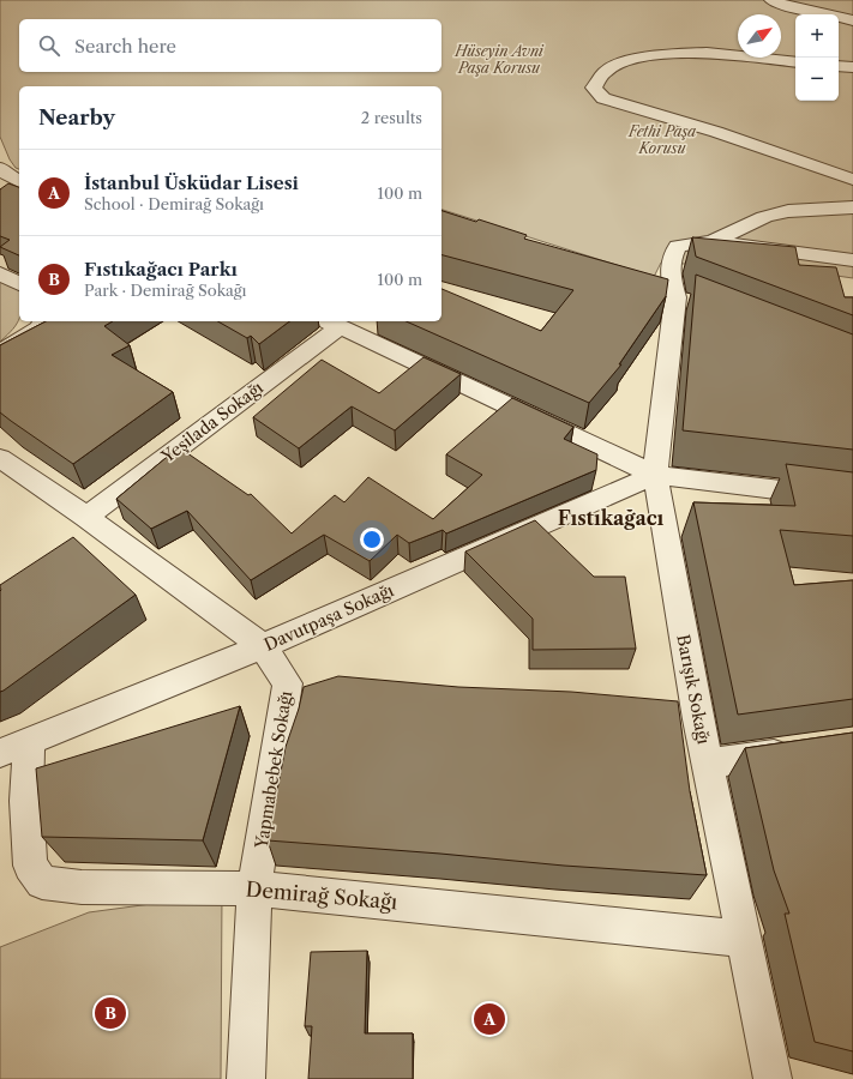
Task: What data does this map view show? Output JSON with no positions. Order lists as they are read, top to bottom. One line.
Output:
{"streets":{"street":["Yeşilada Sokağı","Davutpaşa Sokağı","Barışık Sokağı","Yapmabebek Sokağı","Demirağ Sokağı"]},"crossings":[["Yeşilada Sokağı","Yapmabebek Sokağı"],["Davutpaşa Sokağı","Barışık Sokağı"],["Davutpaşa Sokağı","Yapmabebek Sokağı"],["Davutpaşa Sokağı","Demirağ Sokağı"],["Barışık Sokağı","Demirağ Sokağı"],["Yapmabebek Sokağı","Demirağ Sokağı"]],"districts":["Fıstıkağacı"],"parks":["Hüseyin Avni Paşa Korusu","Fethi Paşa Korusu"],"north":"top right","page":{"map_buttons":["+","−"],"search":"Search here","heading":["Nearby","2 results"],"list":[{"mark":"A","name":"İstanbul Üsküdar Lisesi","note":"School · Demirağ Sokağı","value":"100 m"},{"mark":"B","name":"Fıstıkağacı Parkı","note":"Park · Demirağ Sokağı","value":"100 m"}],"pins":["B","A"]}}
